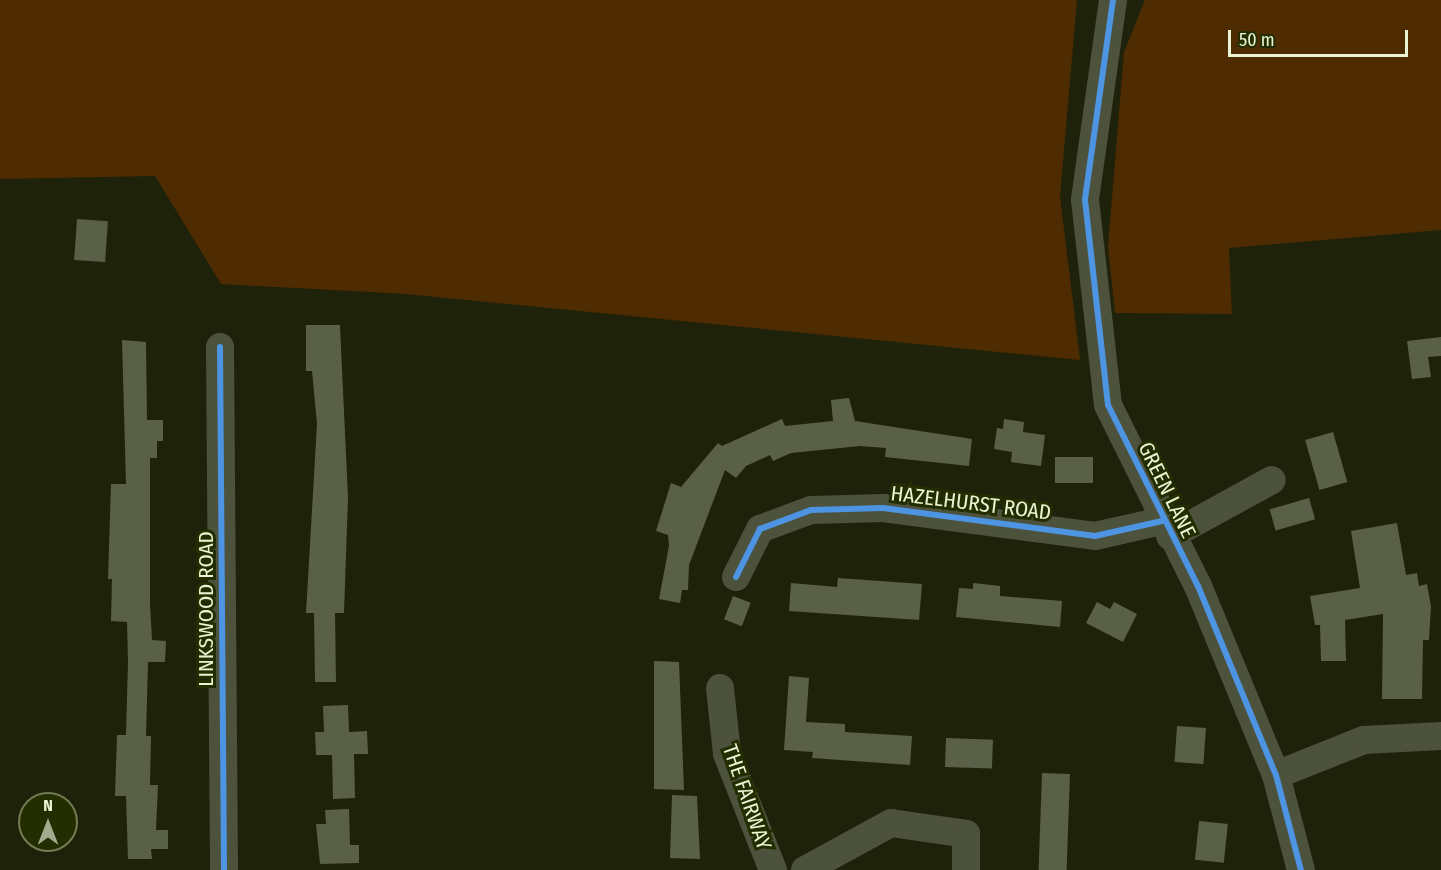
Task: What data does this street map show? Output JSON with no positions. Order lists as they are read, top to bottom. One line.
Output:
{"streets":{"street":["GREEN LANE","HAZELHURST ROAD","LINKSWOOD ROAD","THE FAIRWAY"]},"crossings":[["GREEN LANE","HAZELHURST ROAD"]],"scale_bar":"50 m","north":"top"}
